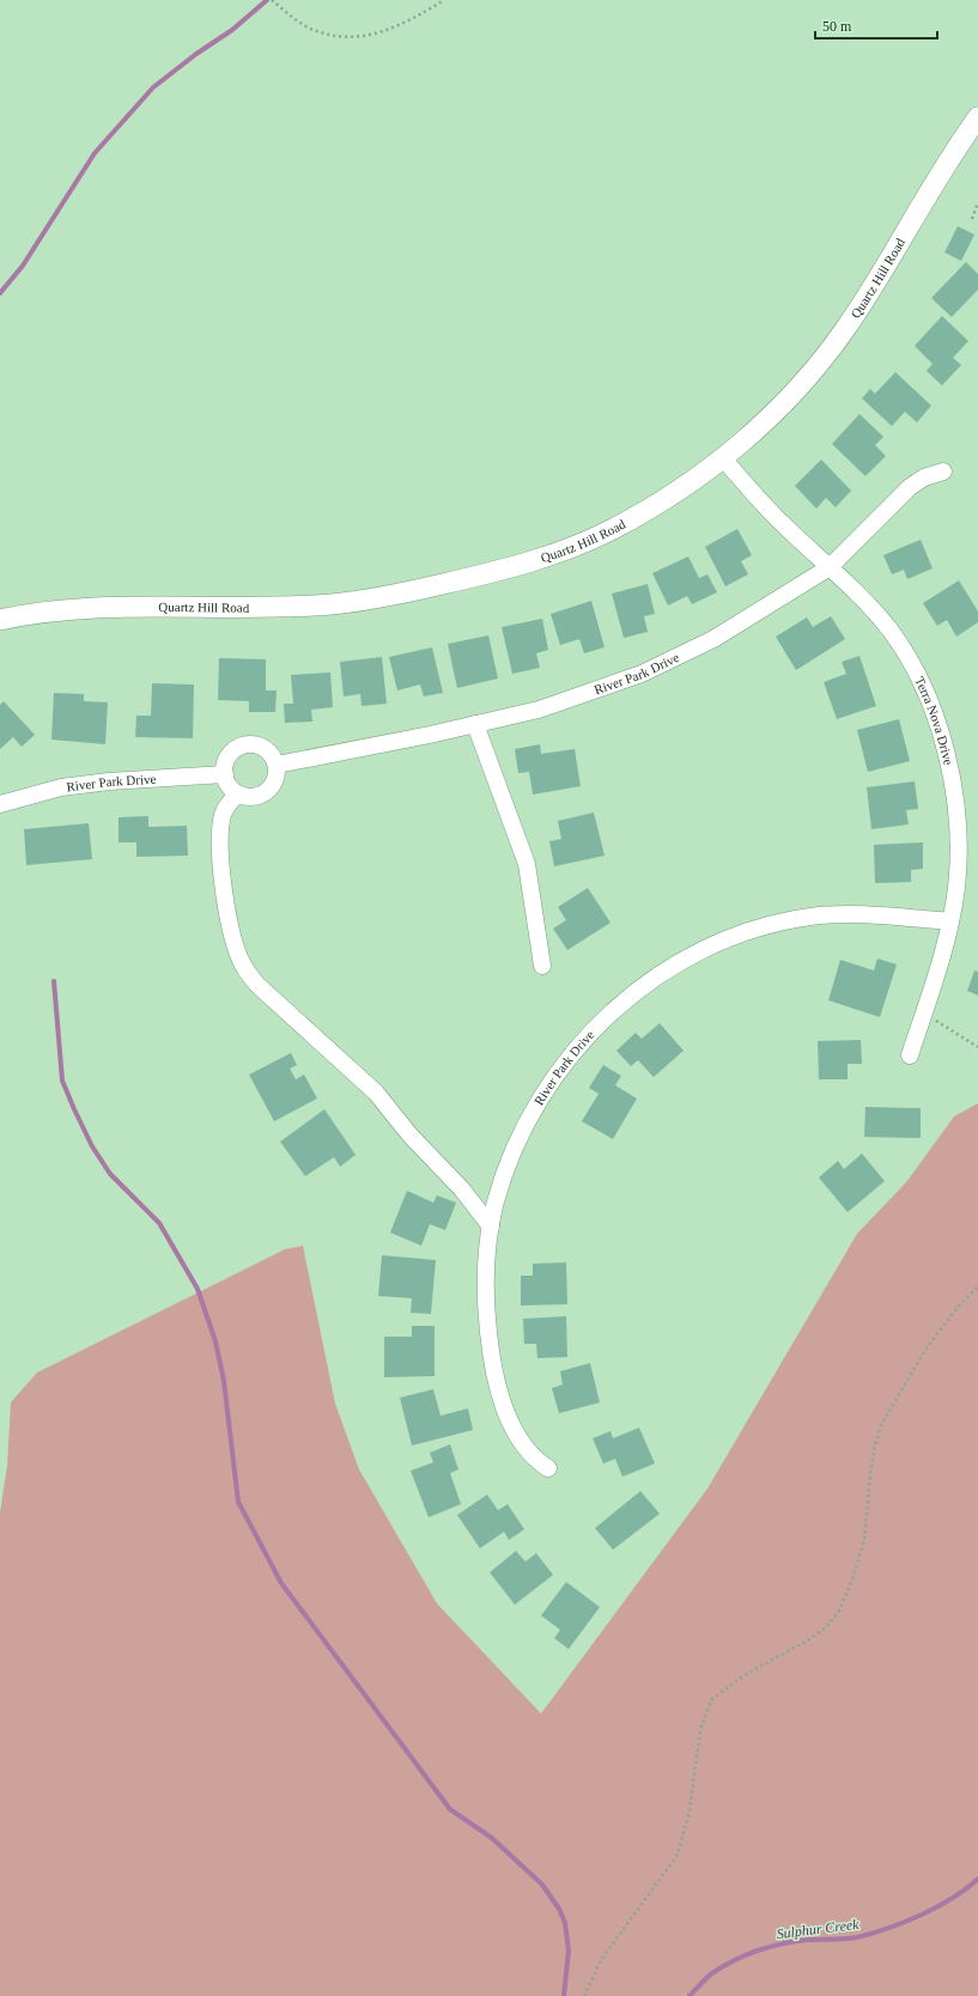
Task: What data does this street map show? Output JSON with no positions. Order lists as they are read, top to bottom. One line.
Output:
{"streets":{"street":["Quartz Hill Road","River Park Drive","Terra Nova Drive"]},"crossings":[["Quartz Hill Road","Terra Nova Drive"],["River Park Drive","Terra Nova Drive"]],"water":["Sulphur Creek"],"scale_bar":"50 m"}
